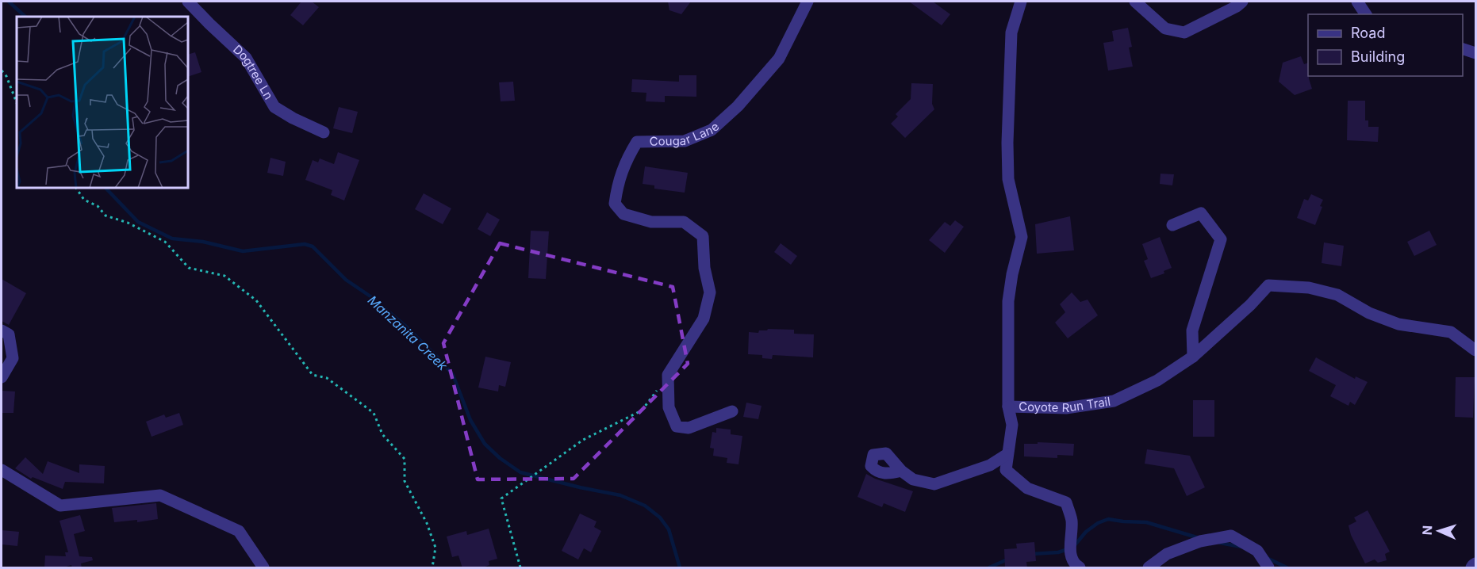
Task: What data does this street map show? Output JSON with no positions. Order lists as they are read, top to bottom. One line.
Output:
{"streets":{"street":["Dogtree Ln","Cougar Lane","Coyote Run Trail"]},"water":["Manzanita Creek"],"legend":["Road","Building"],"north":"left"}
